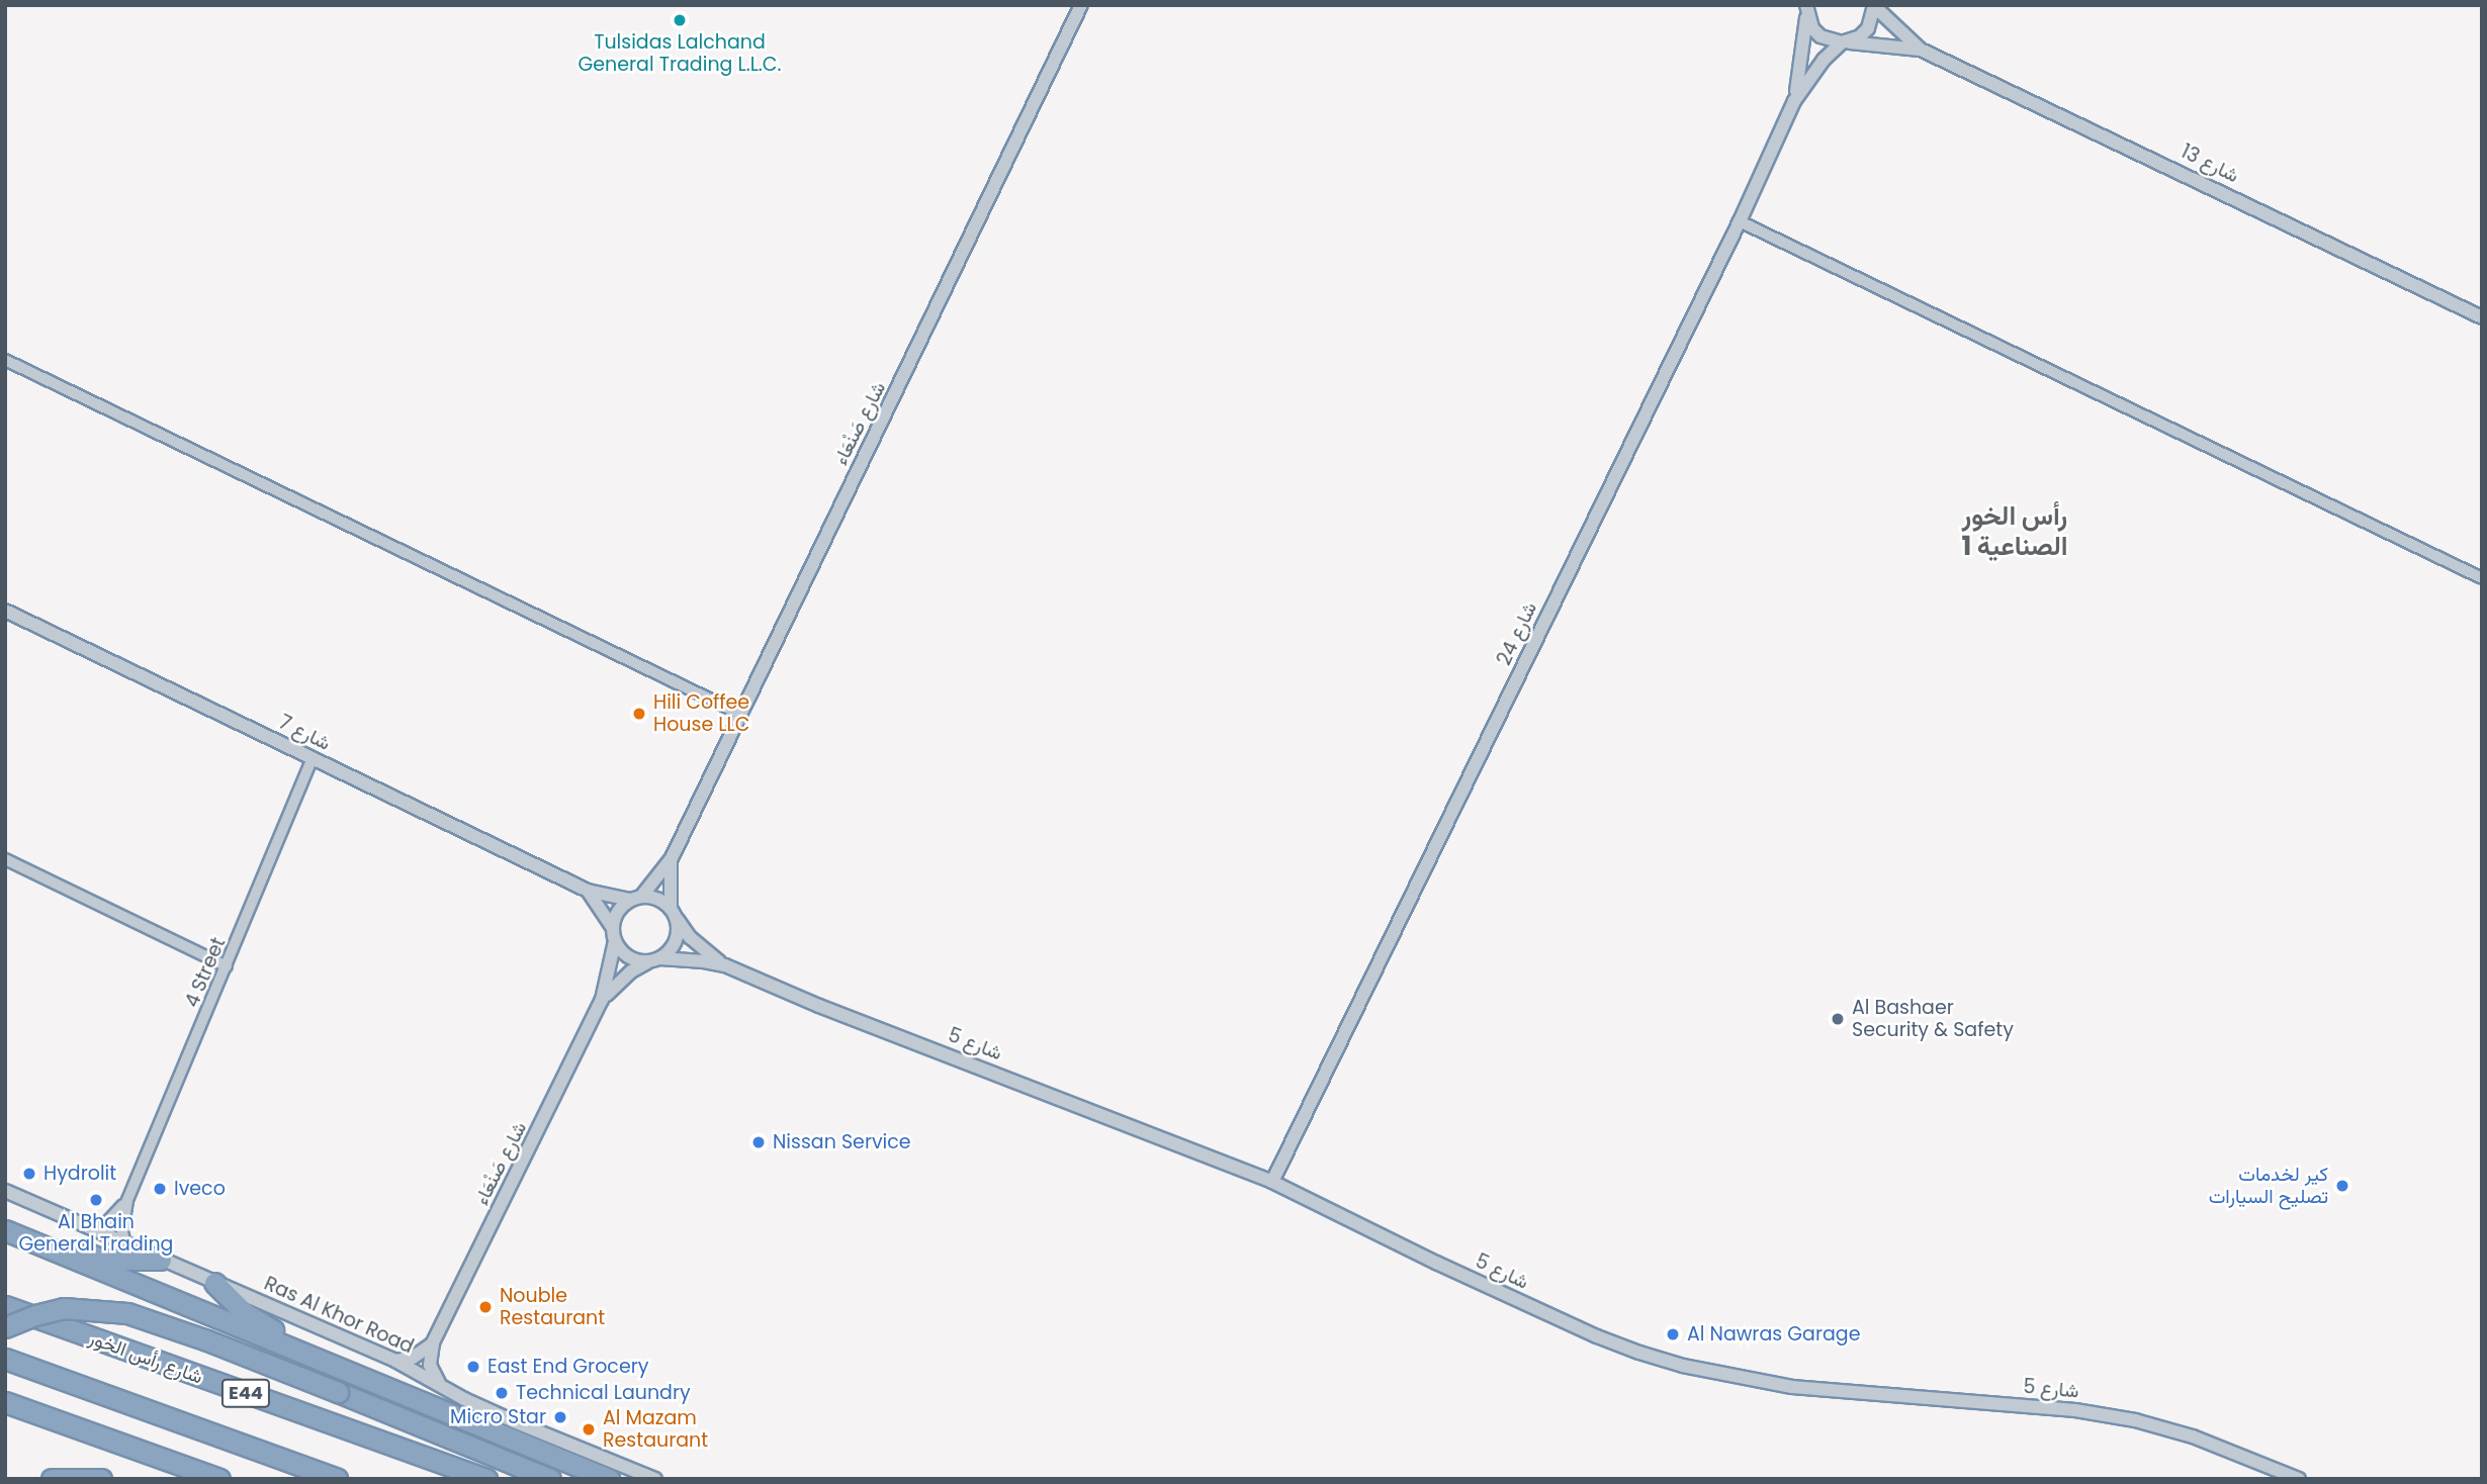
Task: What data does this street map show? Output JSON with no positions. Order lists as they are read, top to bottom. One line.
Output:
{"streets":{"highway":["شارع رأس الخور","E44"],"street":["شارع 13","شارع صَنْعَاء","شارع 24","شارع 7","4 Street","شارع 5","Ras Al Khor Road"]},"crossings":[["شارع 13","شارع 24"],["شارع صَنْعَاء","شارع 7"],["شارع صَنْعَاء","شارع 5"],["شارع 24","شارع 5"],["شارع 7","4 Street"],["شارع 7","شارع 5"],["4 Street","Ras Al Khor Road"]],"districts":["رأس الخور الصناعية 1"],"places":["Tulsidas Lalchand General Trading L.L.C.","Hili Coffee House LLC","Al Bashaer Security & Safety","Nissan Service","Hydrolit","كير لخدمات تصليح السيارات","Iveco","Al Bhain General Trading","Nouble Restaurant","Al Nawras Garage","East End Grocery","Technical Laundry","Micro Star","Al Mazam Restaurant"]}
